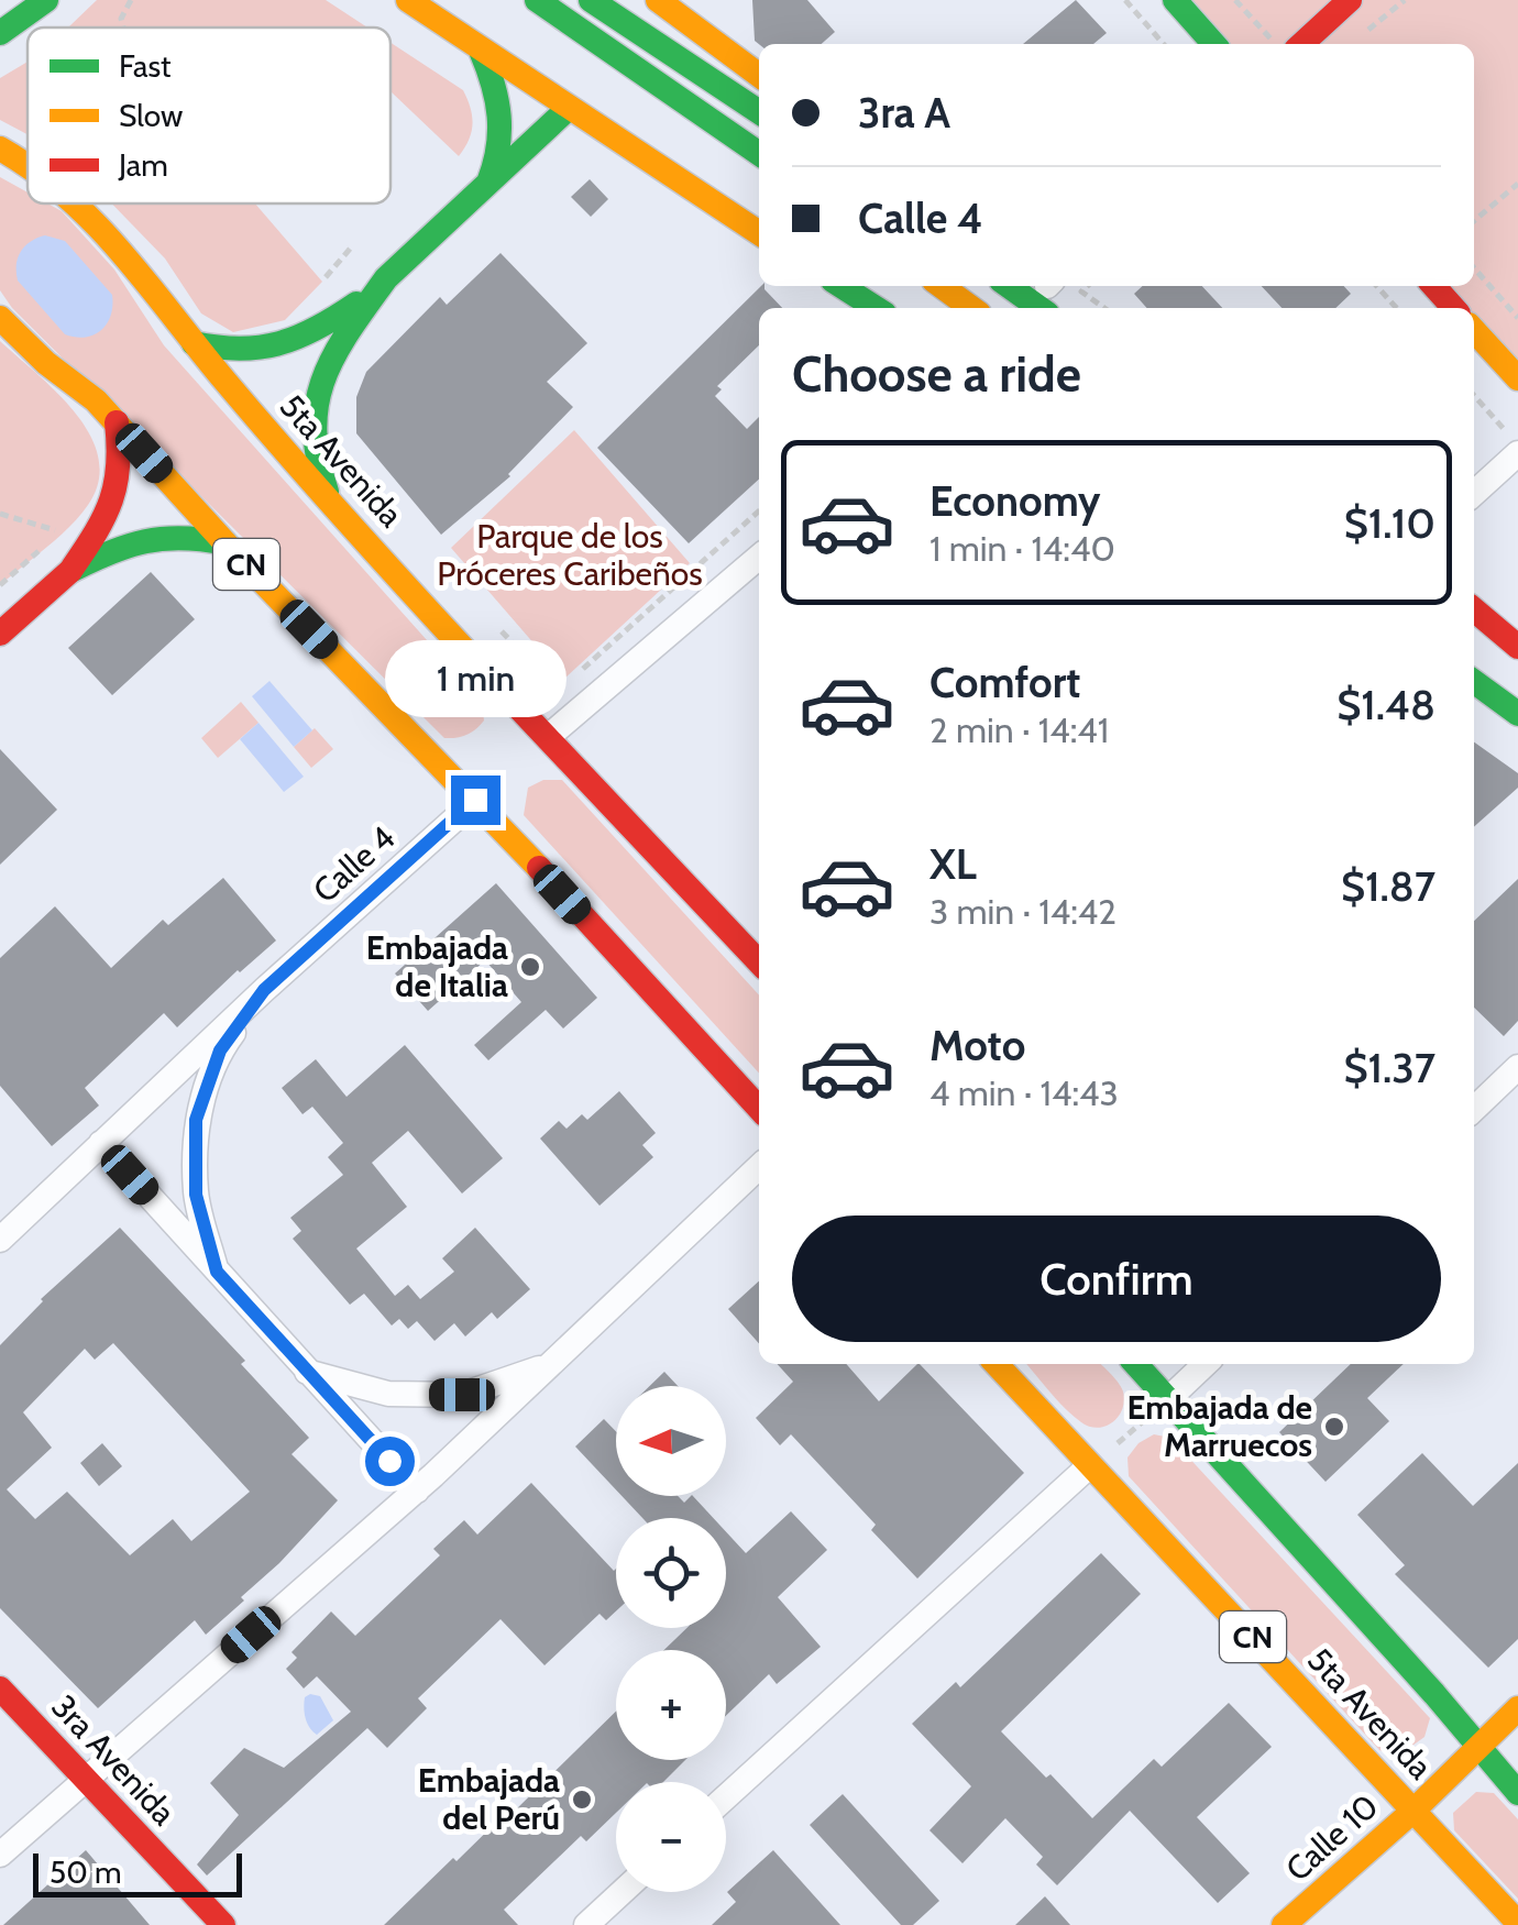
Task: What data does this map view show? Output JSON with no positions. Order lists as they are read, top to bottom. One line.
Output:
{"streets":{"main road":["5ta Avenida","CN","3ra Avenida","Calle 10"],"street":["Calle 4"]},"crossings":[["5ta Avenida","Calle 10"],["CN","Calle 4"]],"parks":["Parque de los Próceres Caribeños"],"places":["Embajada de Italia","Embajada de Marruecos","Embajada del Perú"],"legend":["Fast","Slow","Jam"],"scale_bar":"50 m","north":"left","page":{"banner":["3ra A","Calle 4"],"heading":"Choose a ride","list":[{"name":"Economy","note":"1 min · 14:40","value":"$1.10"},{"name":"Comfort","note":"2 min · 14:41","value":"$1.48"},{"name":"XL","note":"3 min · 14:42","value":"$1.87"},{"name":"Moto","note":"4 min · 14:43","value":"$1.37"}],"bubble":"1 min","buttons":"Confirm","map_buttons":["+","−"],"scale":"50 m"}}
